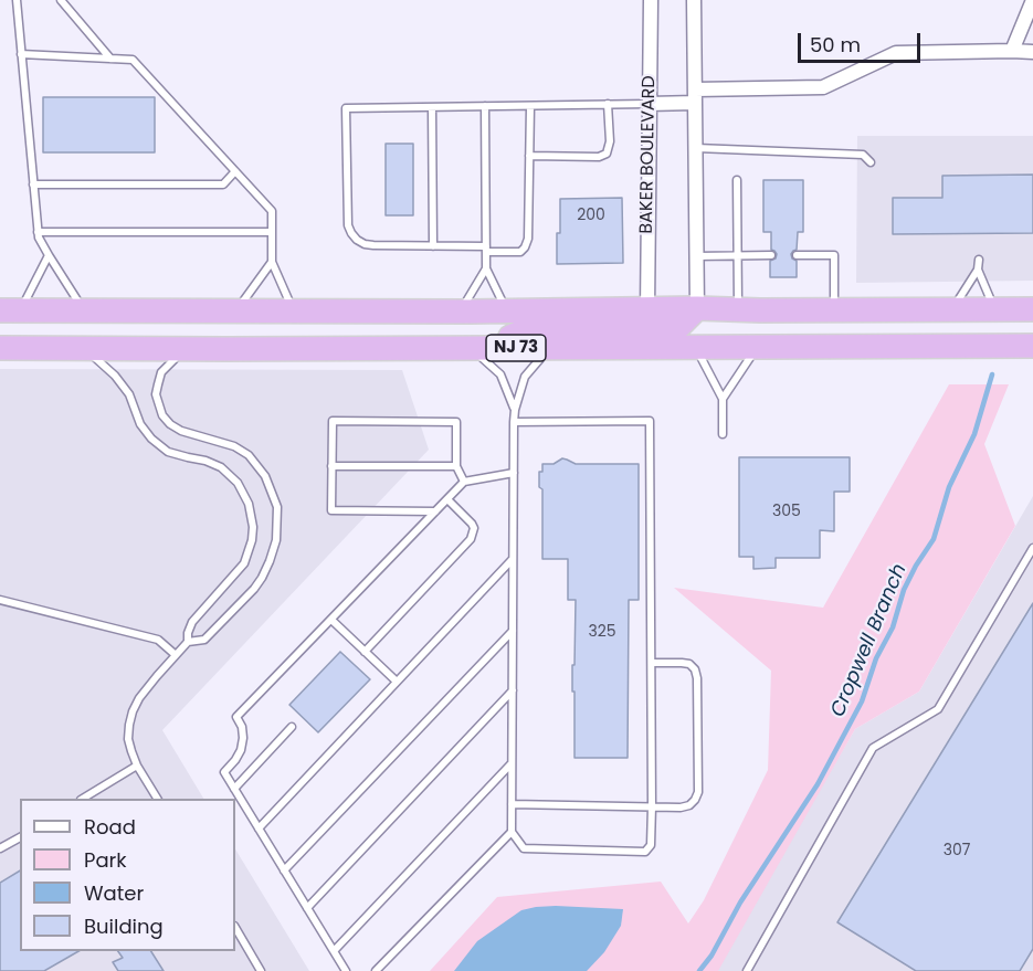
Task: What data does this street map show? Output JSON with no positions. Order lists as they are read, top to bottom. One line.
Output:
{"streets":{"highway":["NJ 73"],"street":["BAKER BOULEVARD"]},"crossings":[["BAKER BOULEVARD","NJ 73"]],"water":["Cropwell Branch"],"house_numbers":["200","305","325","307"],"legend":["Road","Park","Water","Building"],"scale_bar":"50 m"}
